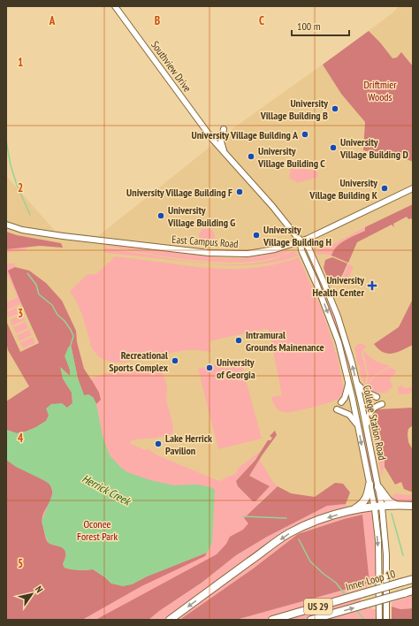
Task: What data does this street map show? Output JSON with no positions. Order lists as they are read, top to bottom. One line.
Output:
{"streets":{"highway":["Inner Loop 10","US 29"],"main road":["Southview Drive","East Campus Road","College Station Road"]},"crossings":[["Southview Drive","College Station Road"],["East Campus Road","College Station Road"]],"water":["Herrick Creek"],"parks":["Driftmier Woods","Oconee Forest Park"],"places":{"other":["University Village Building B","University Village Building A","University Village Building D","University Village Building C","University Village Building K","University Village Building F","University Village Building G","University Village Building H","Intramural Grounds Mainenance","Recreational Sports Complex","University of Georgia","Lake Herrick Pavilion"],"health":["University Health Center"]},"scale_bar":"100 m","north":"top right","grid":{"columns":["A","B","C"],"rows":["1","2","3","4","5"]}}
